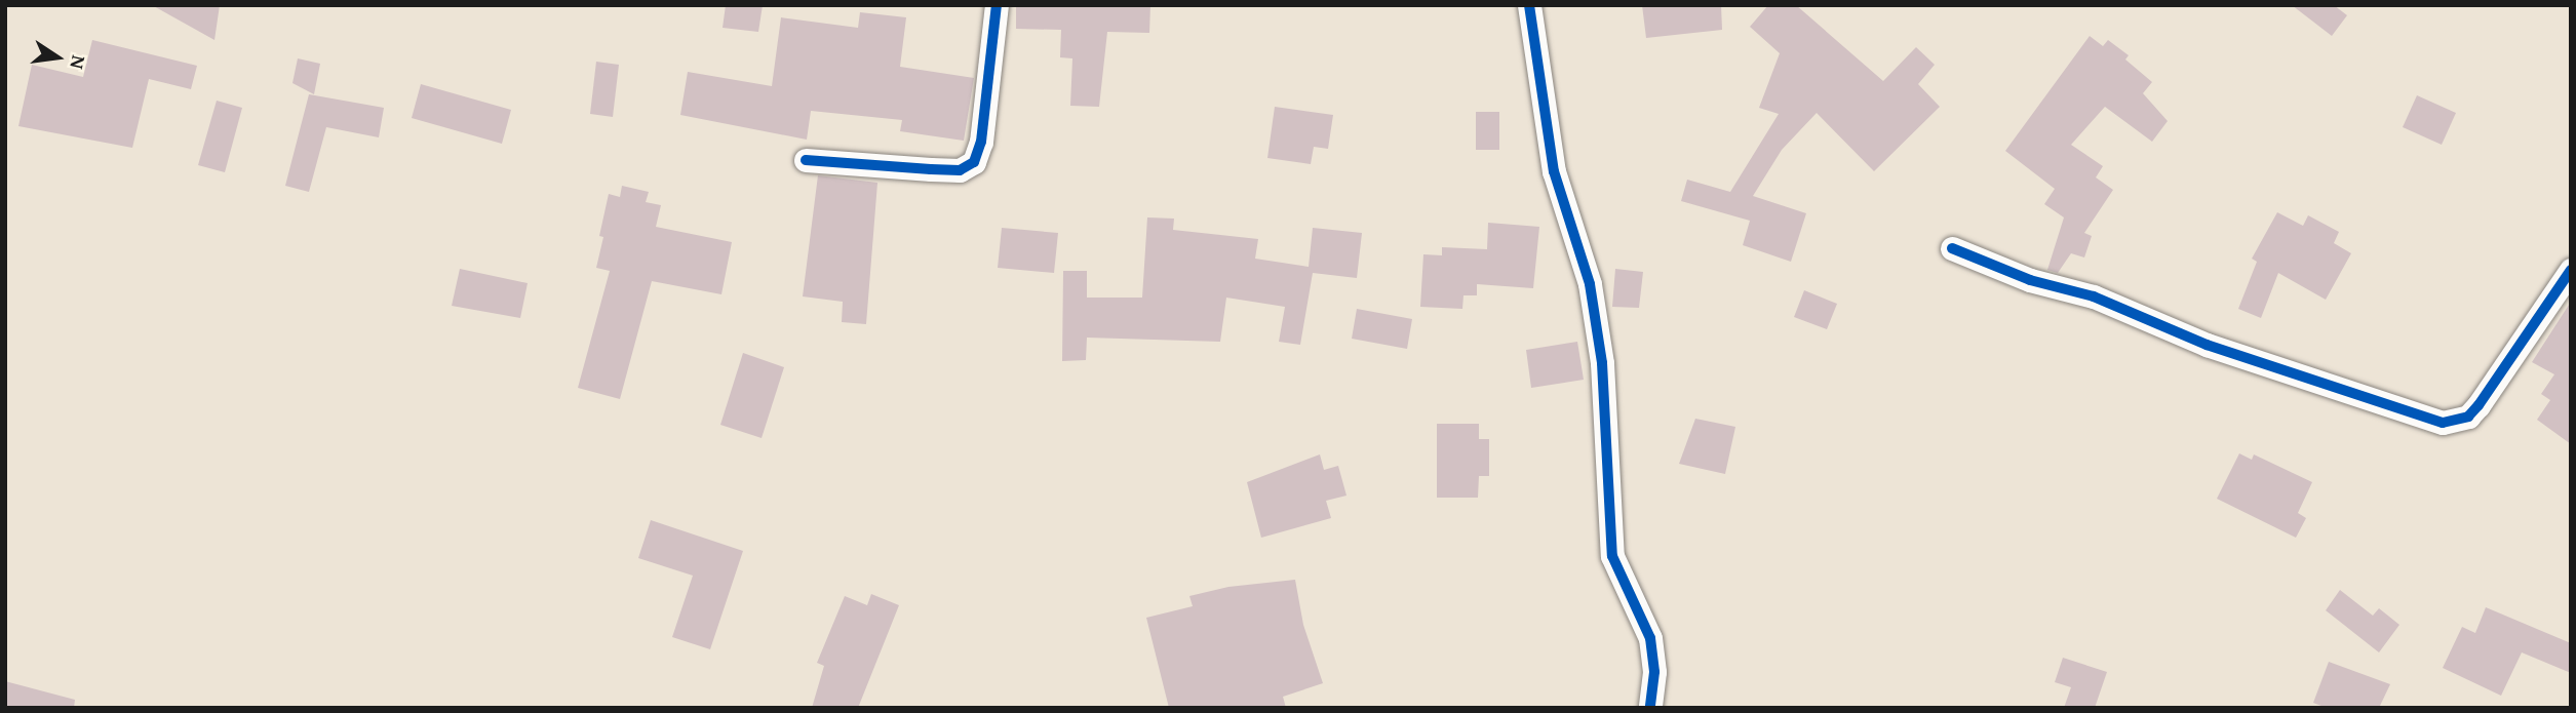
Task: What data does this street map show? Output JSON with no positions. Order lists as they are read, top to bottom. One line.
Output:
{"north":"right"}
